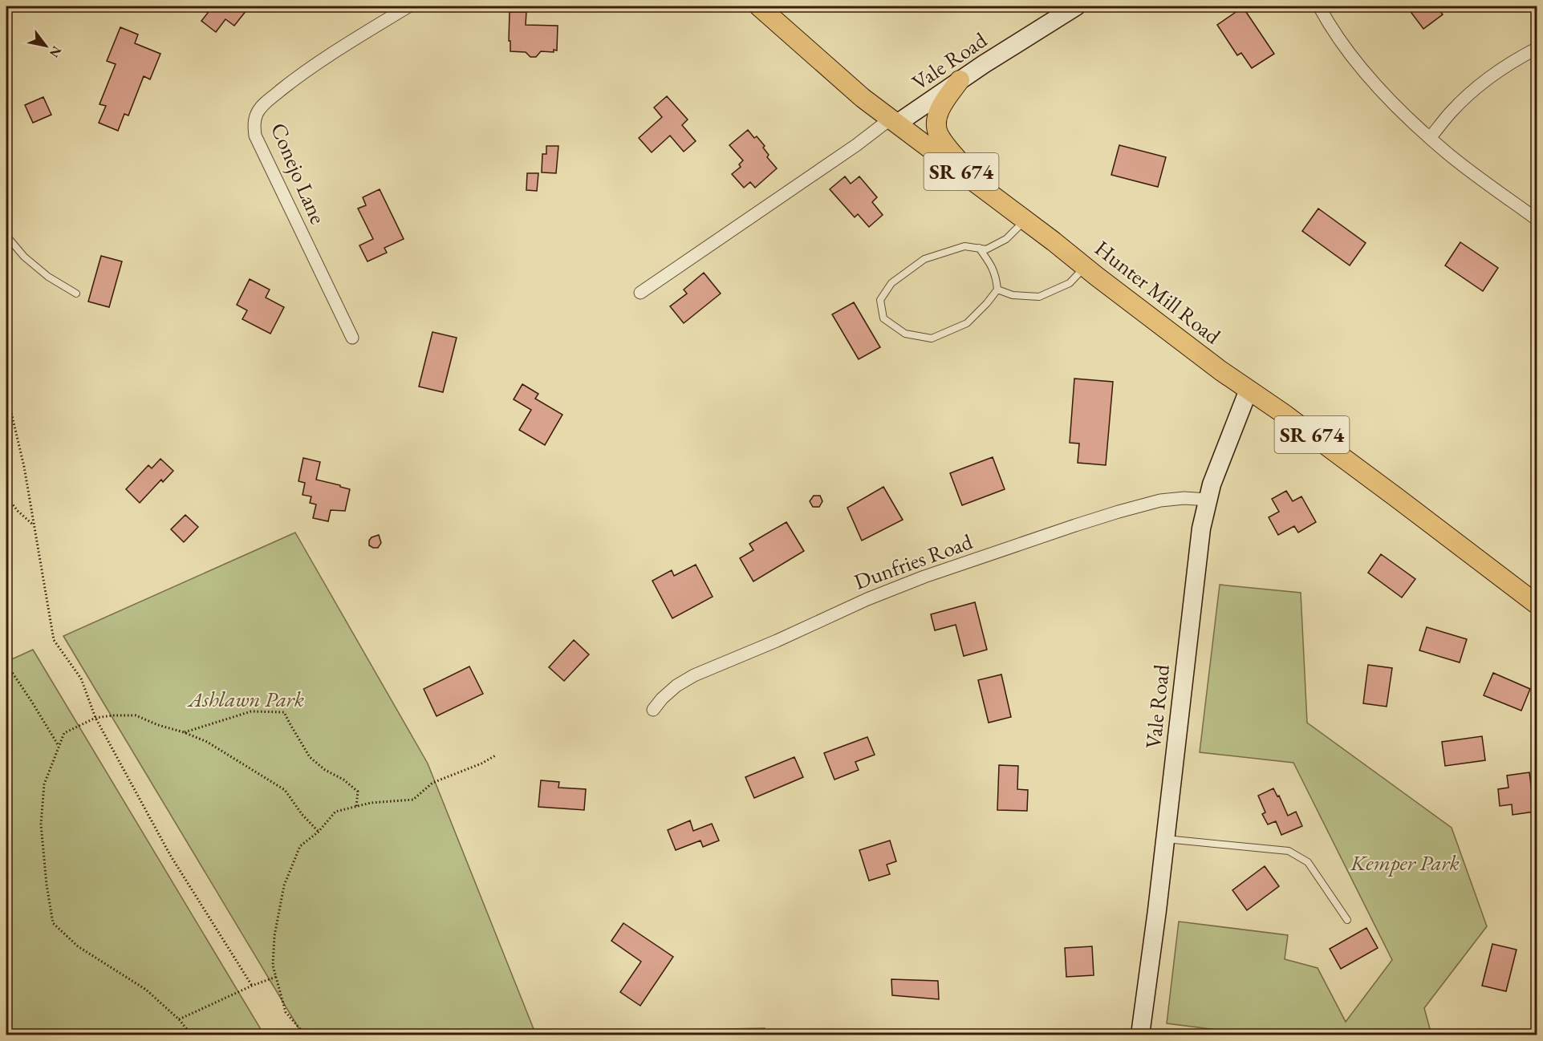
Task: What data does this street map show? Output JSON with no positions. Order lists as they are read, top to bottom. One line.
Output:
{"streets":{"main road":["Vale Road","SR 674","Hunter Mill Road"],"street":["Conejo Lane","Dunfries Road"]},"crossings":[["Vale Road","Hunter Mill Road"],["Vale Road","Dunfries Road"]],"parks":["Ashlawn Park","Kemper Park"],"north":"bottom right"}
